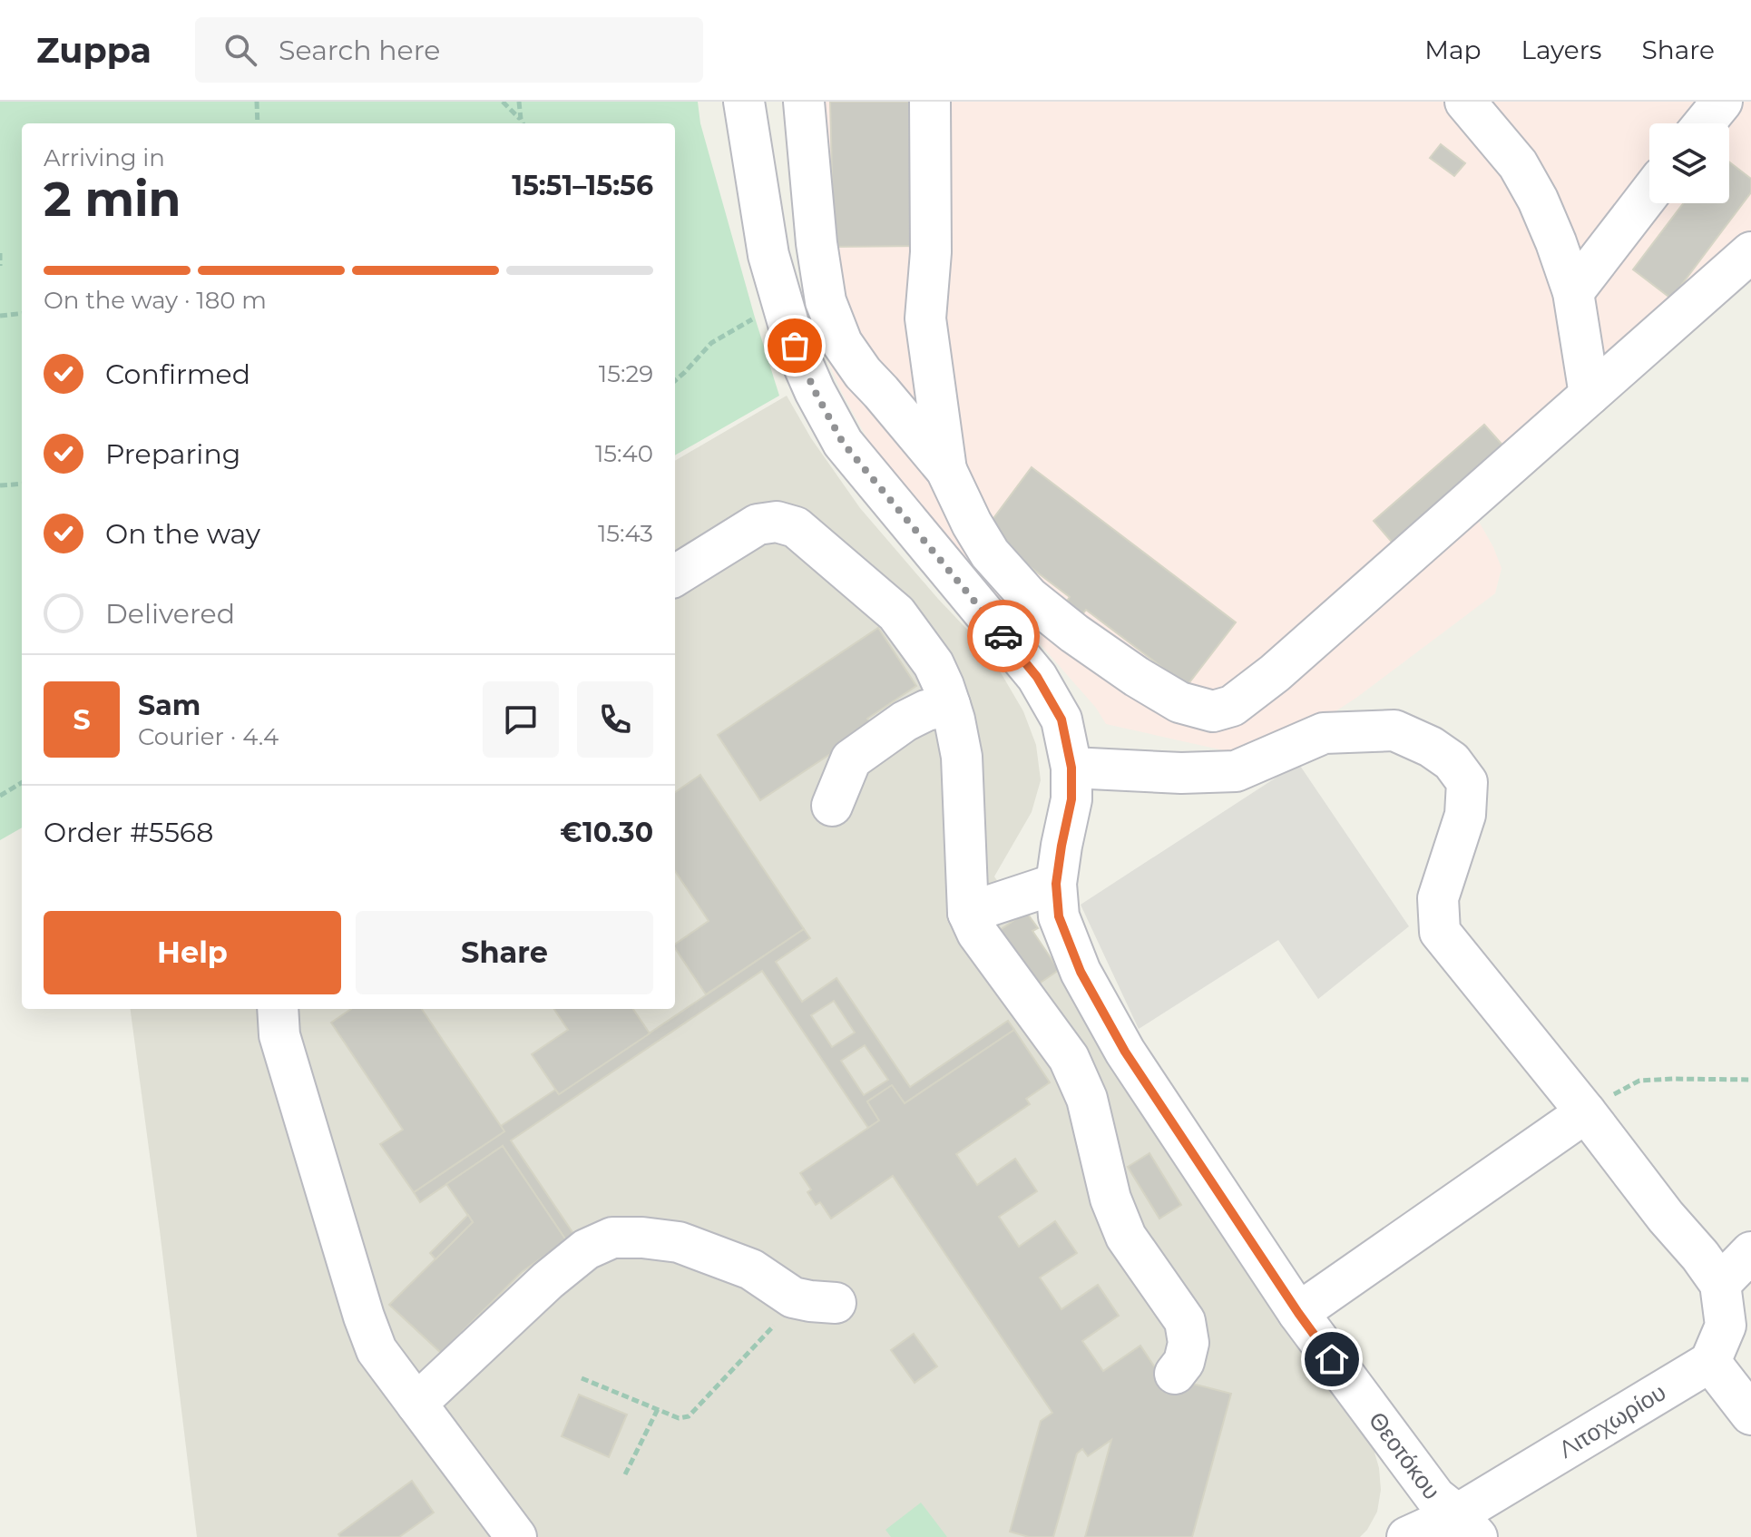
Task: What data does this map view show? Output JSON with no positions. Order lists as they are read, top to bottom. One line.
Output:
{"streets":{"street":["Λιτοχωρίου","Θεοτόκου"]},"crossings":[["Λιτοχωρίου","Θεοτόκου"]],"page":{"header":"Zuppa","search":"Search here","nav":["Map","Layers","Share"],"heading":["2 min","Arriving in","15:51–15:56"],"panel":["Sam","Courier · 4.4","Order #5568","€10.30"],"bar":"On the way · 180 m","list":[["Confirmed","15:29"],["Preparing","15:40"],["On the way","15:43"],"Delivered"],"round":"S","buttons":["Help","Share"]}}
